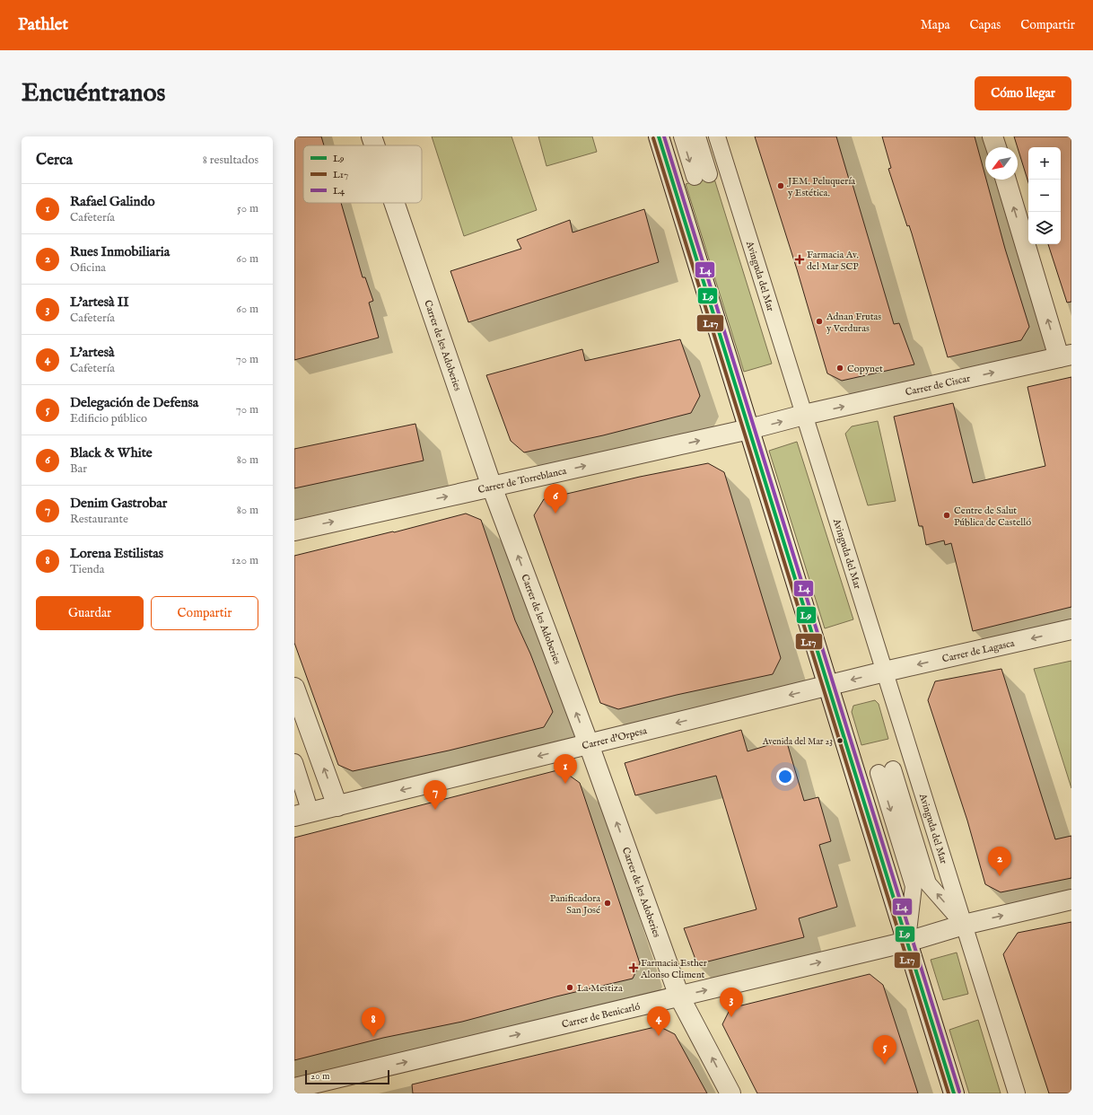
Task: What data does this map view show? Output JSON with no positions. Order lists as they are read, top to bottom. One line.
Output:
{"streets":{"street":["Carrer de les Adoberies","Carrer de Ciscar","Carrer de Torreblanca","Carrer de Lagasca","Carrer d'Orpesa","Carrer de Benicarló"],"lane":["Avinguda del Mar"]},"crossings":[["Avinguda del Mar","Carrer de Ciscar"],["Avinguda del Mar","Carrer de Lagasca"],["Carrer de les Adoberies","Carrer de Torreblanca"],["Carrer de les Adoberies","Carrer d'Orpesa"],["Carrer de les Adoberies","Carrer de Benicarló"]],"one_way":["Carrer de les Adoberies","Carrer de Ciscar","Carrer de Torreblanca","Carrer de Lagasca","Carrer d'Orpesa","Carrer de Benicarló"],"places":{"other":["JEM. Peluquería y Estética.","Adnan Frutas y Verduras","Copynet","Centre de Salut Pública de Castelló","Avenida del Mar 23","Panificadora San José","La Mestiza"],"health":["Farmacia Av. del Mar SCP","Farmacia Esther Alonso Climent"]},"lines":["transit line L9","transit line L4","transit line L17"],"legend":["L9","L17","L4"],"scale_bar":"20 m","north":"bottom left","page":{"header":"Pathlet","nav":["Mapa","Capas","Compartir"],"buttons":["Cómo llegar",["Guardar","Compartir"]],"title":"Encuéntranos","heading":["Cerca","8 resultados"],"map_buttons":["+","−"],"list":[{"mark":"1","name":"Rafael Galindo","note":"Cafetería","value":"50 m"},{"mark":"2","name":"Rues Inmobiliaria","note":"Oficina","value":"60 m"},{"mark":"3","name":"L'artesà II","note":"Cafetería","value":"60 m"},{"mark":"4","name":"L'artesà","note":"Cafetería","value":"70 m"},{"mark":"5","name":"Delegación de Defensa","note":"Edificio público","value":"70 m"},{"mark":"6","name":"Black & White","note":"Bar","value":"80 m"},{"mark":"7","name":"Denim Gastrobar","note":"Restaurante","value":"80 m"},{"mark":"8","name":"Lorena Estilistas","note":"Tienda","value":"120 m"}],"pins":["6","1","7","2","3","4","8","5"],"scale":"20 m"}}
